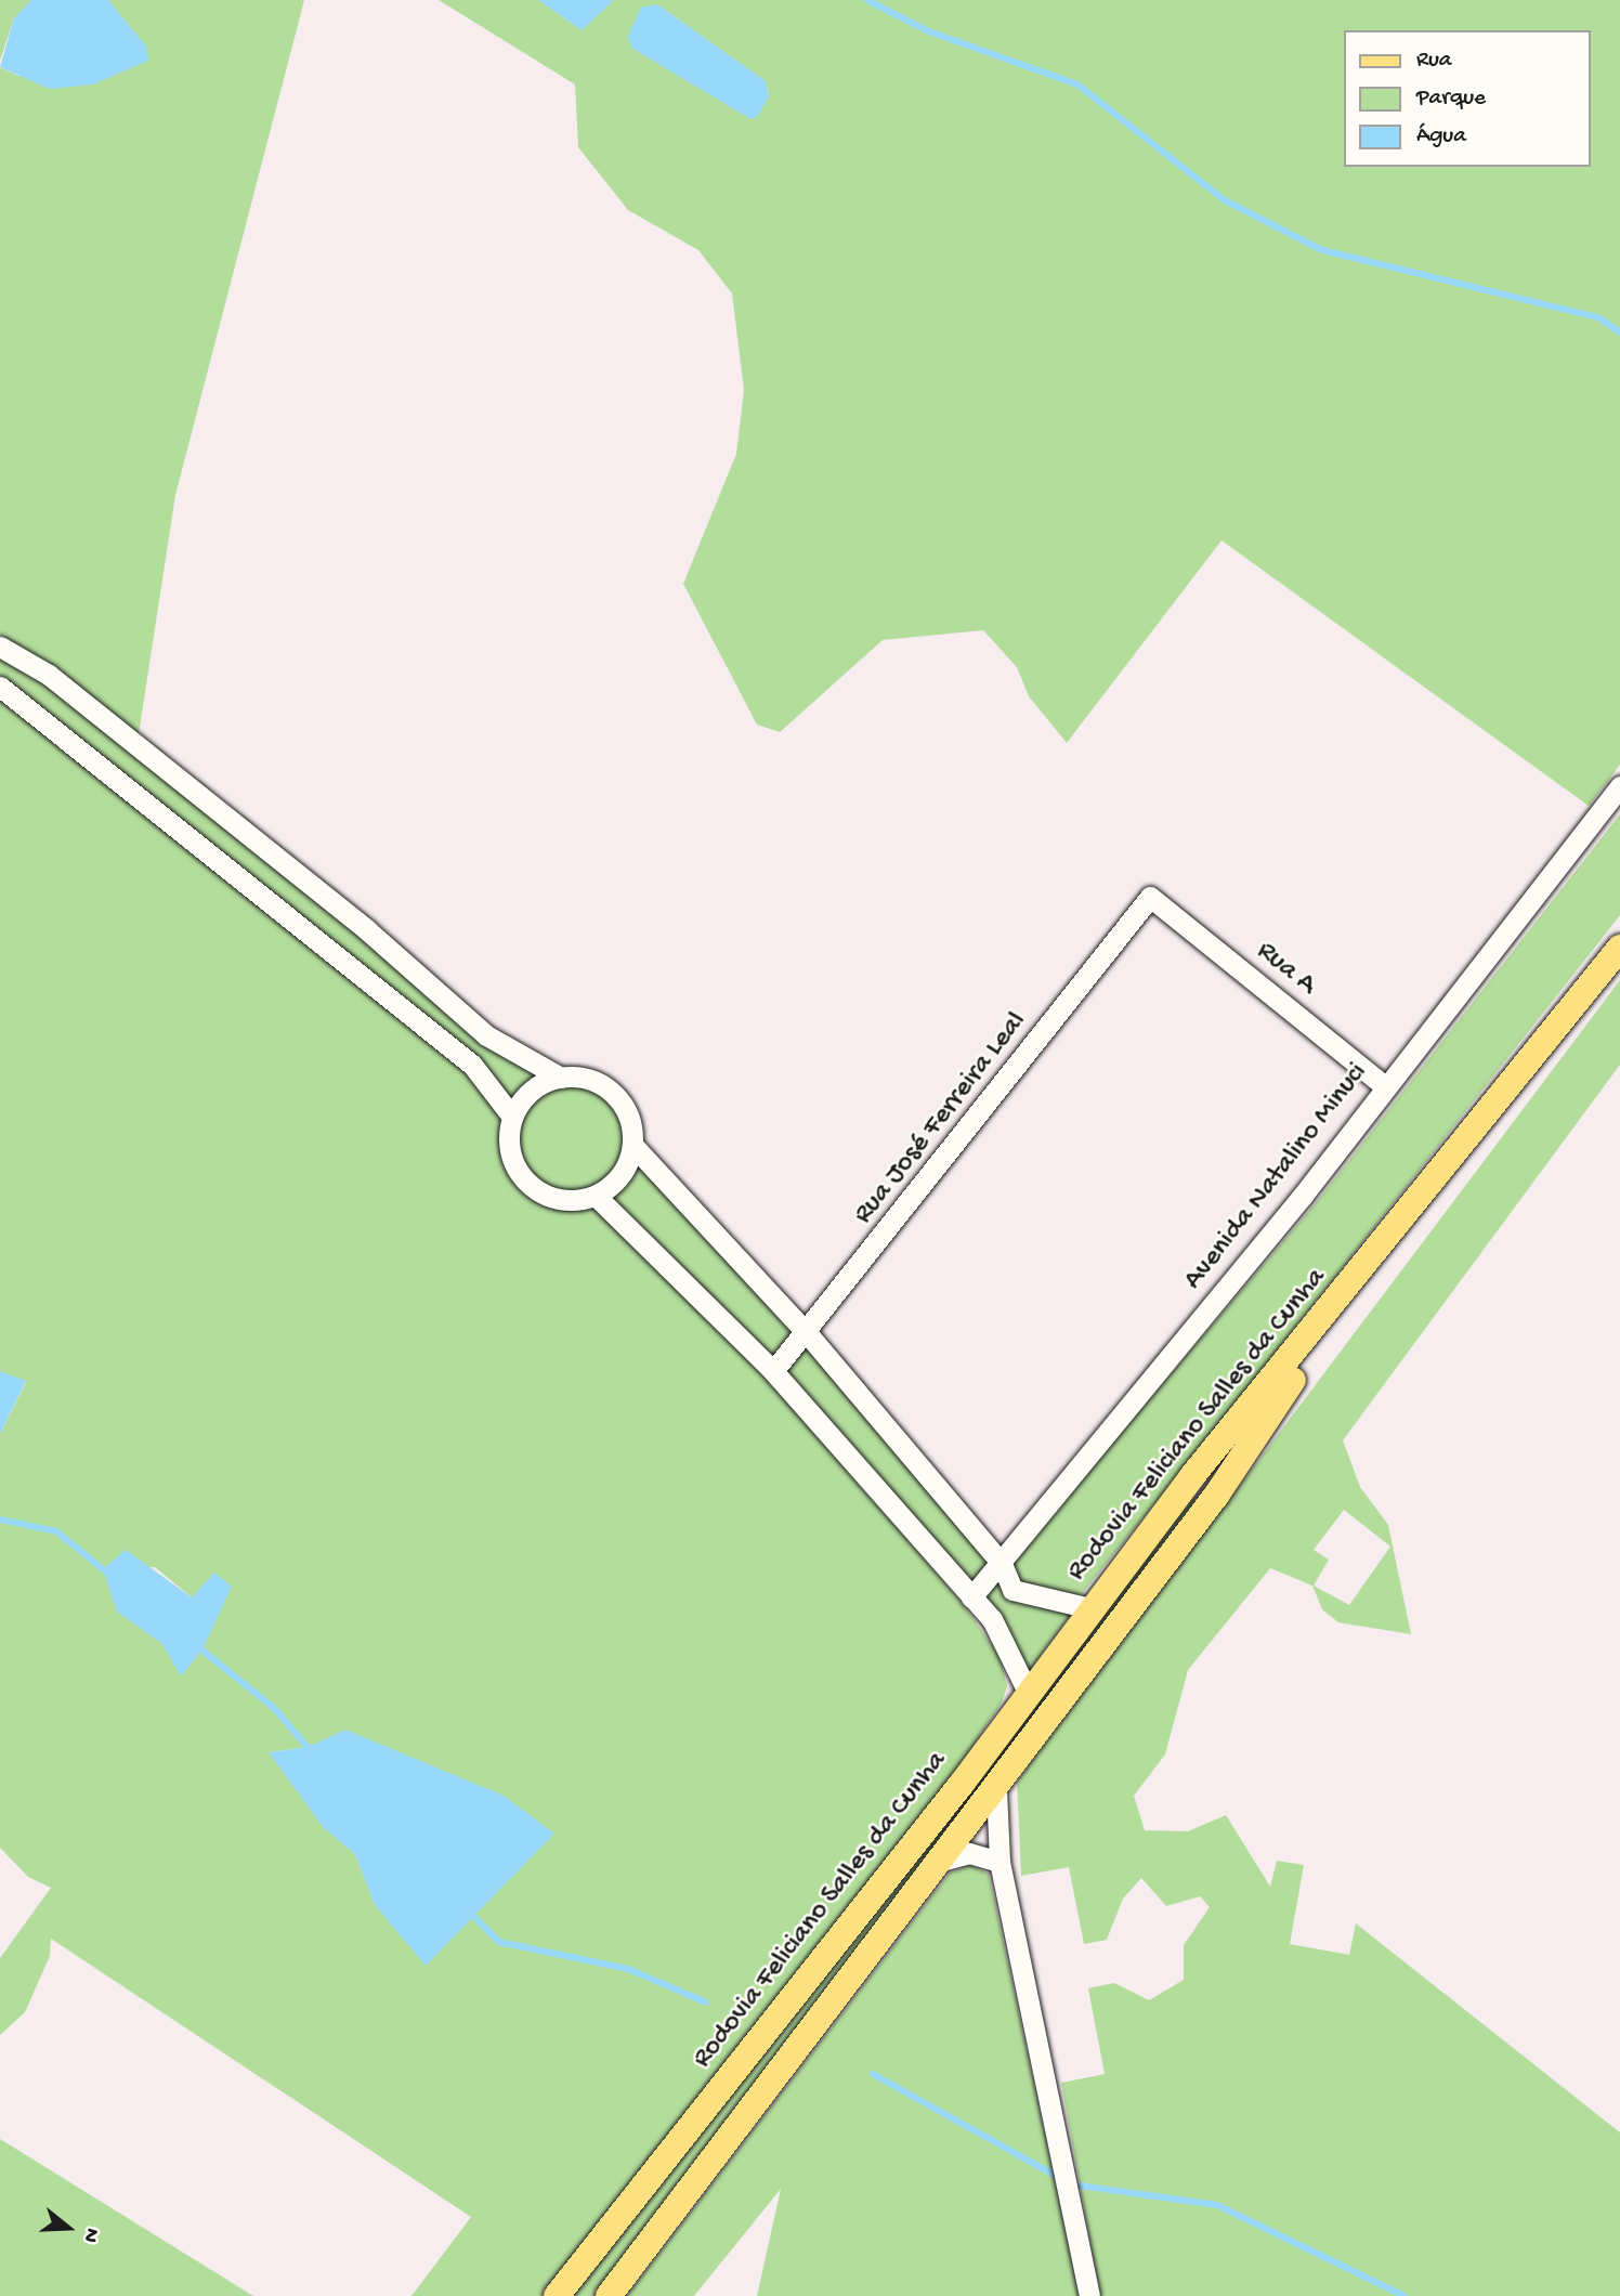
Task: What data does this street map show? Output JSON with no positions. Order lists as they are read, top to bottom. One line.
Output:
{"streets":{"main road":["Rodovia Feliciano Salles da Cunha"],"street":["Rua A","Rua José Ferreira Leal","Avenida Natalino Minuci"]},"crossings":[["Rua A","Rua José Ferreira Leal"],["Rua A","Avenida Natalino Minuci"]],"legend":["Rua","Parque","Água"],"north":"right"}
